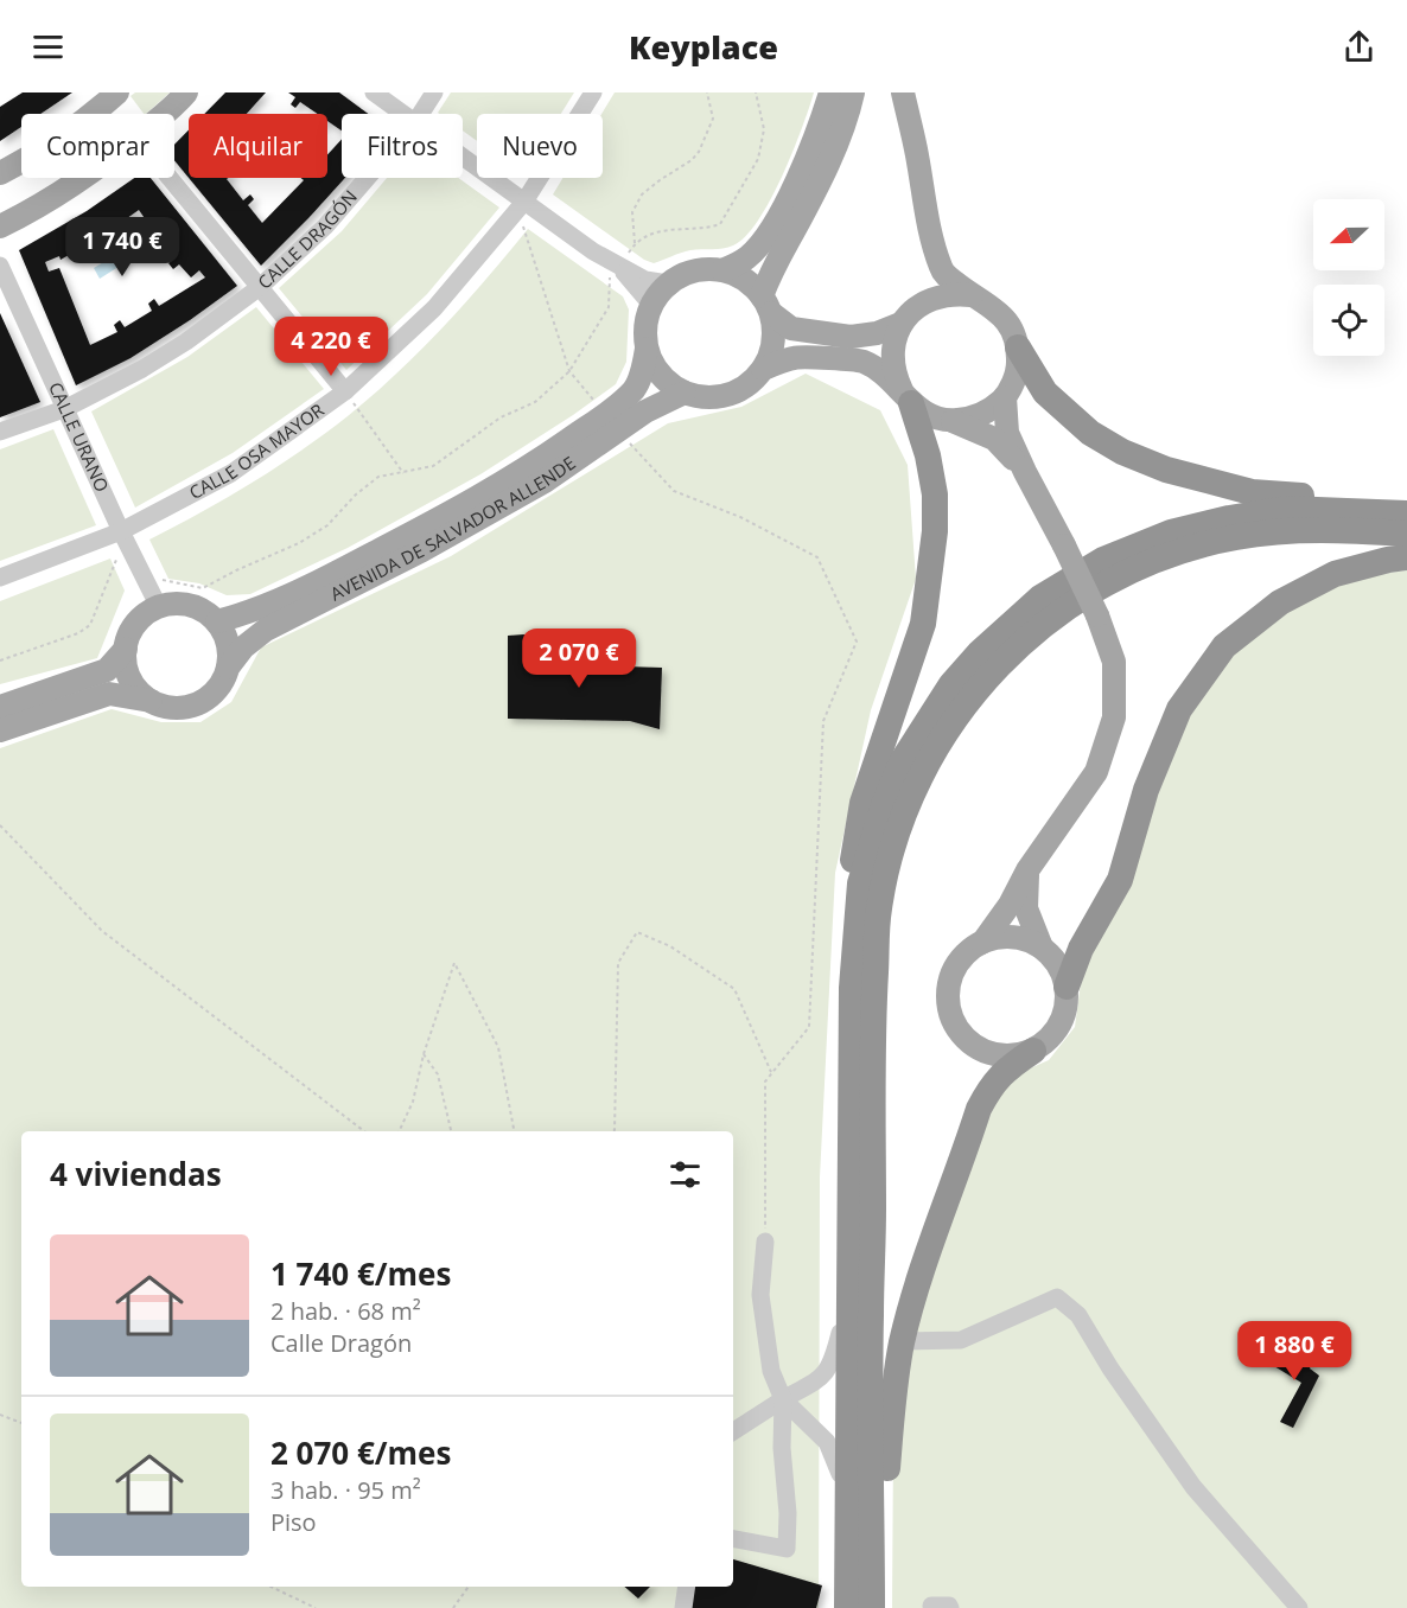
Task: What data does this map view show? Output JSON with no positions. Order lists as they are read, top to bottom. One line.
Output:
{"streets":{"main road":["AVENIDA DE SALVADOR ALLENDE"],"street":["CALLE DRAGÓN","CALLE URANO","CALLE OSA MAYOR"]},"crossings":[["CALLE DRAGÓN","CALLE URANO"],["CALLE URANO","CALLE OSA MAYOR"],["CALLE URANO","AVENIDA DE SALVADOR ALLENDE"]],"north":"left","page":{"header":"Keyplace","chip":["Comprar","Alquilar","Filtros","Nuevo"],"price":["1 740 €","4 220 €","2 070 €","1 880 €"],"heading":"4 viviendas","list":[{"name":"1 740 €/mes","note":"2 hab. · 68 m² · Calle Dragón"},{"name":"2 070 €/mes","note":"3 hab. · 95 m² · Piso"}]}}
